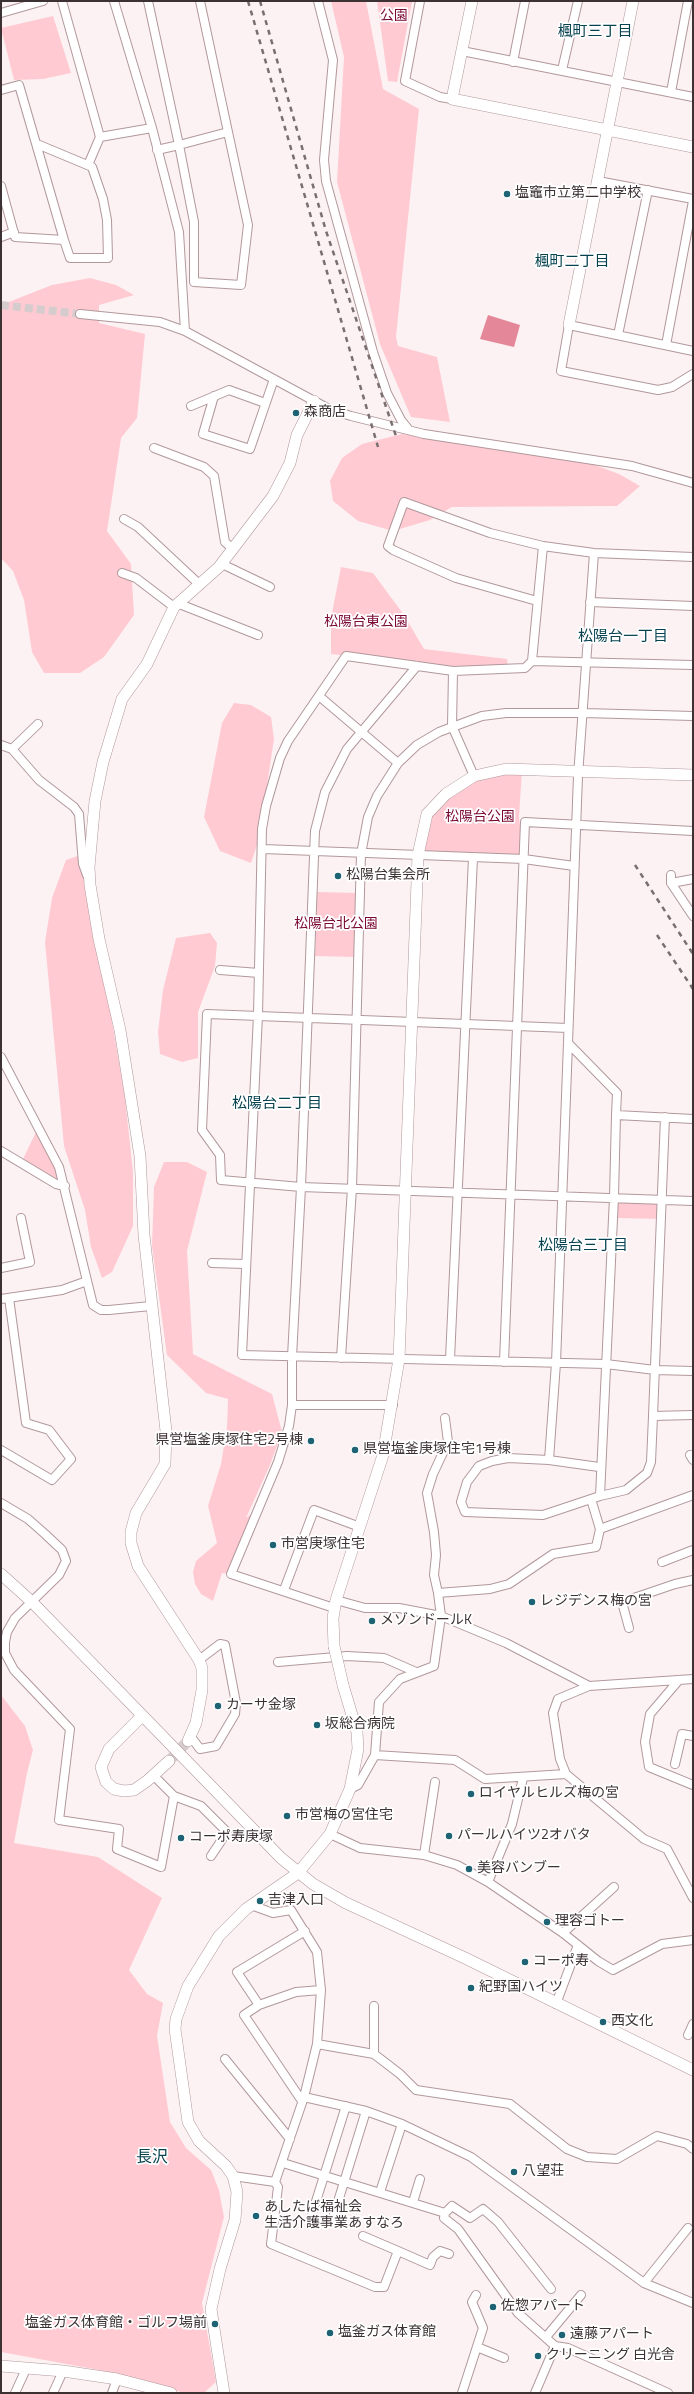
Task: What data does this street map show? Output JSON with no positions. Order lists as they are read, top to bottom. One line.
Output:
{"districts":["楓町三丁目","楓町二丁目","松陽台一丁目","松陽台二丁目","松陽台三丁目","長沢"],"parks":["公園","松陽台東公園","松陽台公園","松陽台北公園"],"places":["塩竈市立第二中学校","森商店","松陽台集会所","県営塩釜庚塚住宅2号棟","県営塩釜庚塚住宅1号棟","市営庚塚住宅","レジデンス梅の宮","メゾンドールK","カーサ金塚","坂総合病院","ロイヤルヒルズ梅の宮","市営梅の宮住宅","パールハイツ2オバタ","コーポ寿庚塚","美容バンブー","吉津入口","理容ゴトー","コーポ寿","紀野国ハイツ","西文化","八望荘","あしたば福祉会 生活介護事業あすなろ","佐惣アパート","塩釜ガス体育館・ゴルフ場前","塩釜ガス体育館","遠藤アパート","クリーニング 白光舎"]}
